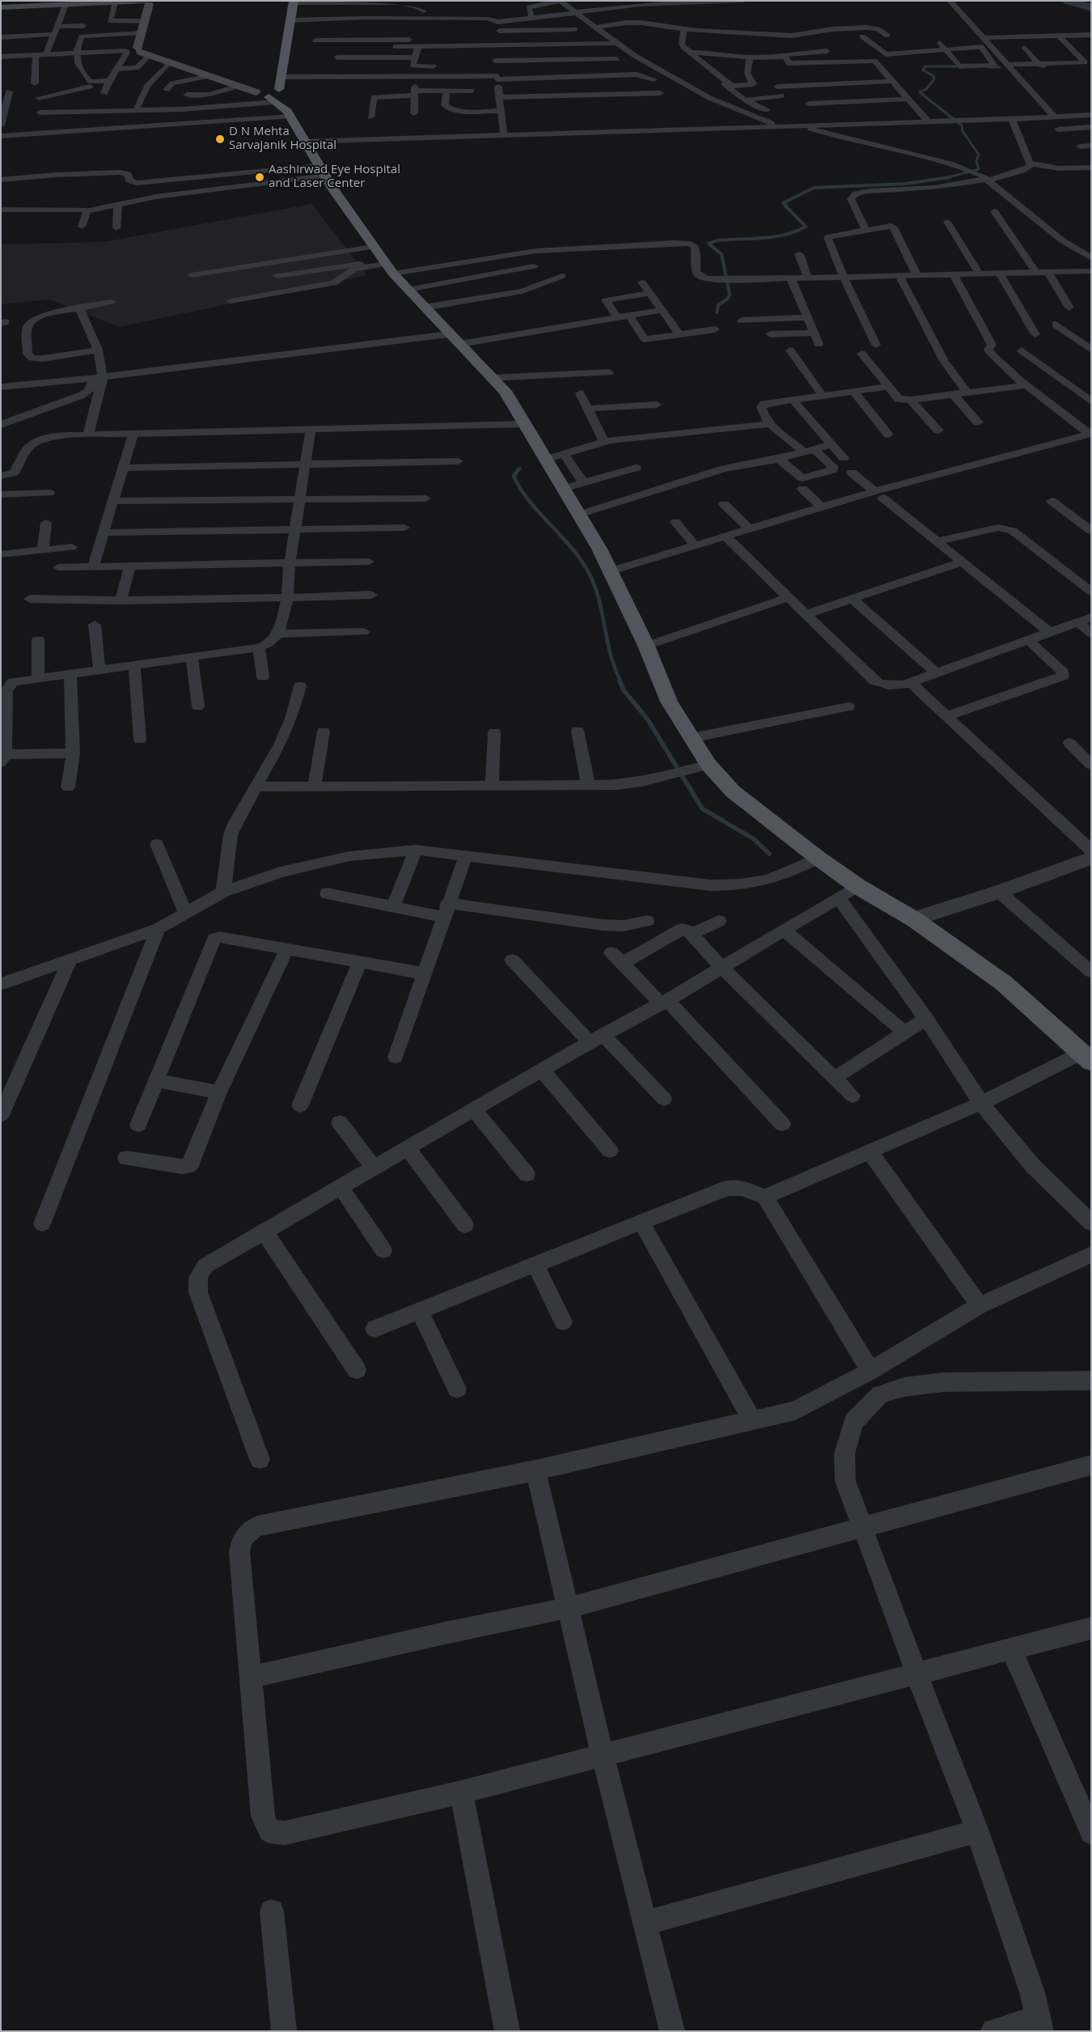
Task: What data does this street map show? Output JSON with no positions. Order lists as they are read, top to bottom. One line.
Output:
{"places":["D N Mehta Sarvajanik Hospital","Aashirwad Eye Hospital and Laser Center"]}
